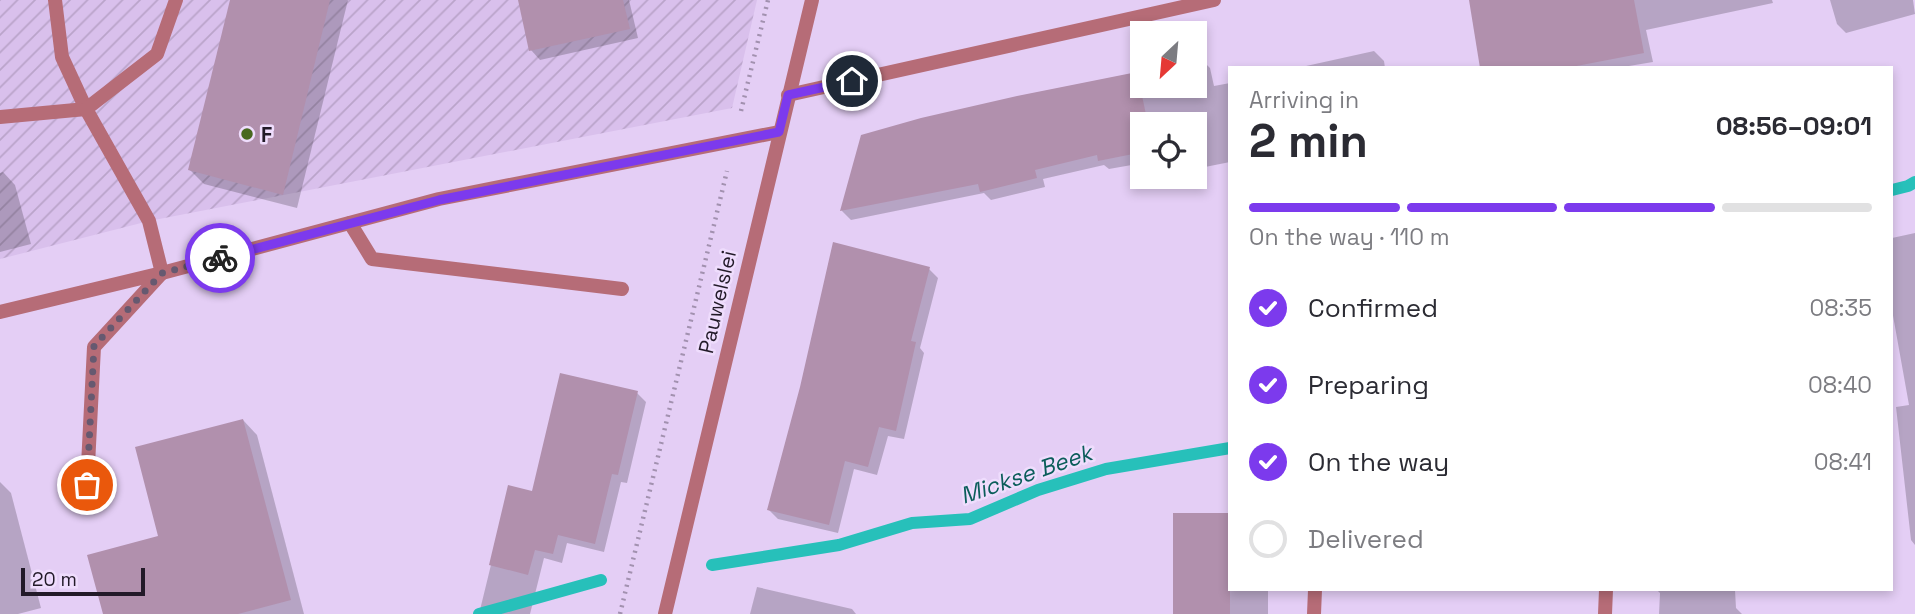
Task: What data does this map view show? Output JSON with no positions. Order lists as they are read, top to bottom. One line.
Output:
{"streets":{"street":["Pauwelslei"]},"water":["Mickse Beek"],"places":["F"],"scale_bar":"20 m","north":"bottom left","page":{"heading":["2 min","Arriving in","08:56–09:01"],"bar":"On the way · 110 m","list":[["Confirmed","08:35"],["Preparing","08:40"],["On the way","08:41"],"Delivered"],"scale":"20 m"}}
